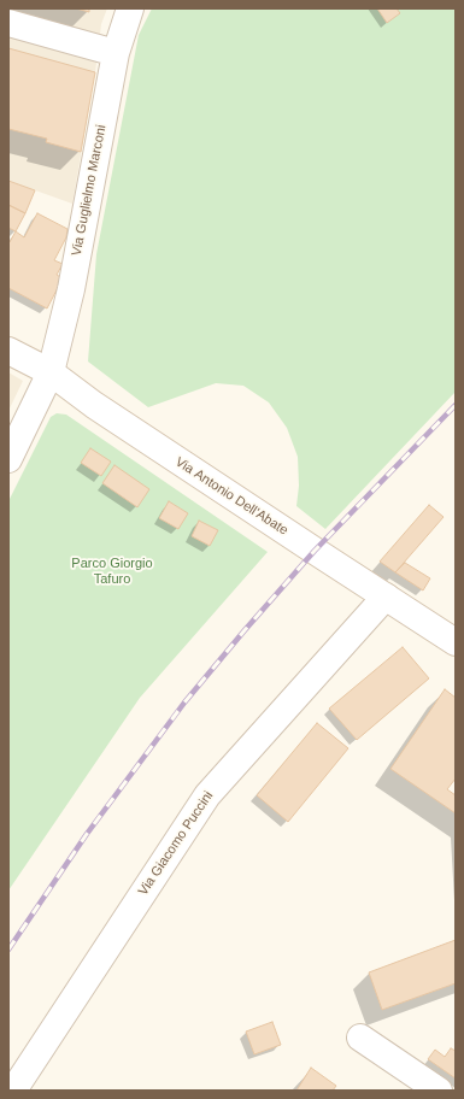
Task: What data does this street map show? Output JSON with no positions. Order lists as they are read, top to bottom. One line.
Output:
{"streets":{"street":["Via Guglielmo Marconi","Via Antonio Dell'Abate","Via Giacomo Puccini"]},"crossings":[["Via Guglielmo Marconi","Via Antonio Dell'Abate"],["Via Antonio Dell'Abate","Via Giacomo Puccini"]],"parks":["Parco Giorgio Tafuro"]}
